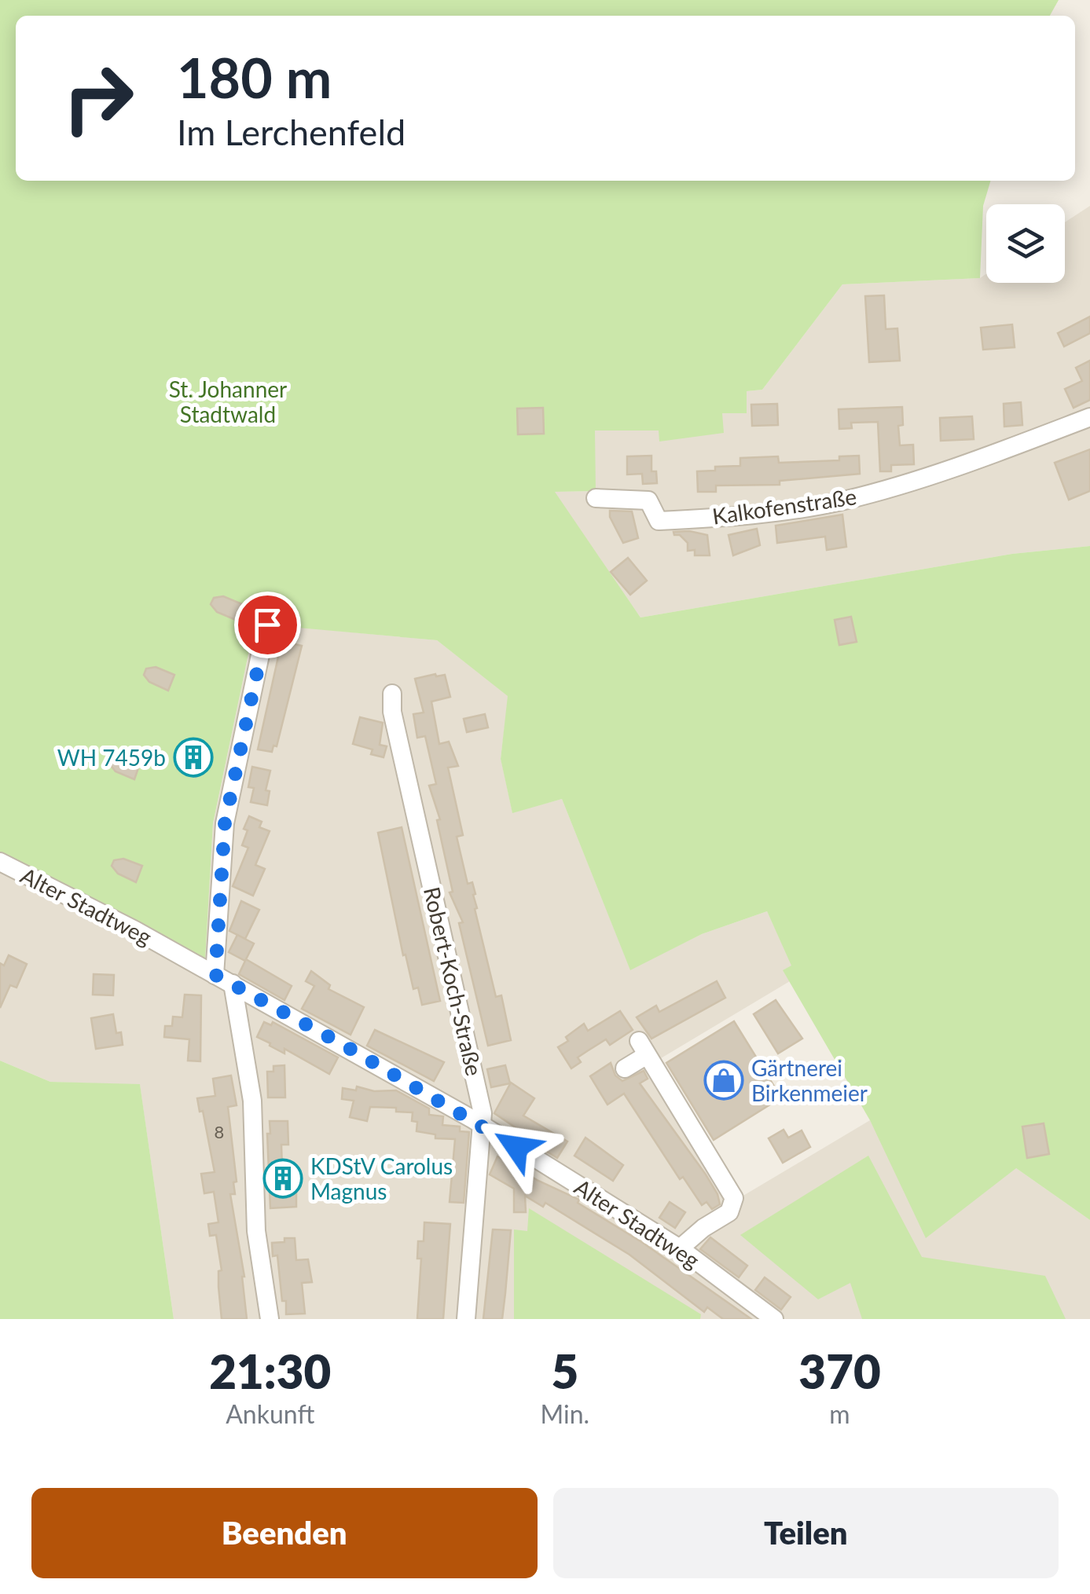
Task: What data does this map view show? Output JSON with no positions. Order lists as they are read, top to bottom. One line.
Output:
{"streets":{"street":["Kalkofenstraße","Alter Stadtweg","Robert-Koch-Straße"]},"crossings":[["Alter Stadtweg","Robert-Koch-Straße"]],"parks":["St. Johanner Stadtwald"],"places":{"building":["WH 7459b","KDStV Carolus Magnus"],"shop":["Gärtnerei Birkenmeier"]},"house_numbers":["8"],"page":{"turn":["180 m","Im Lerchenfeld"],"eta":["21:30","Ankunft","5","Min.","370","m"],"buttons":["Beenden","Teilen"]}}
